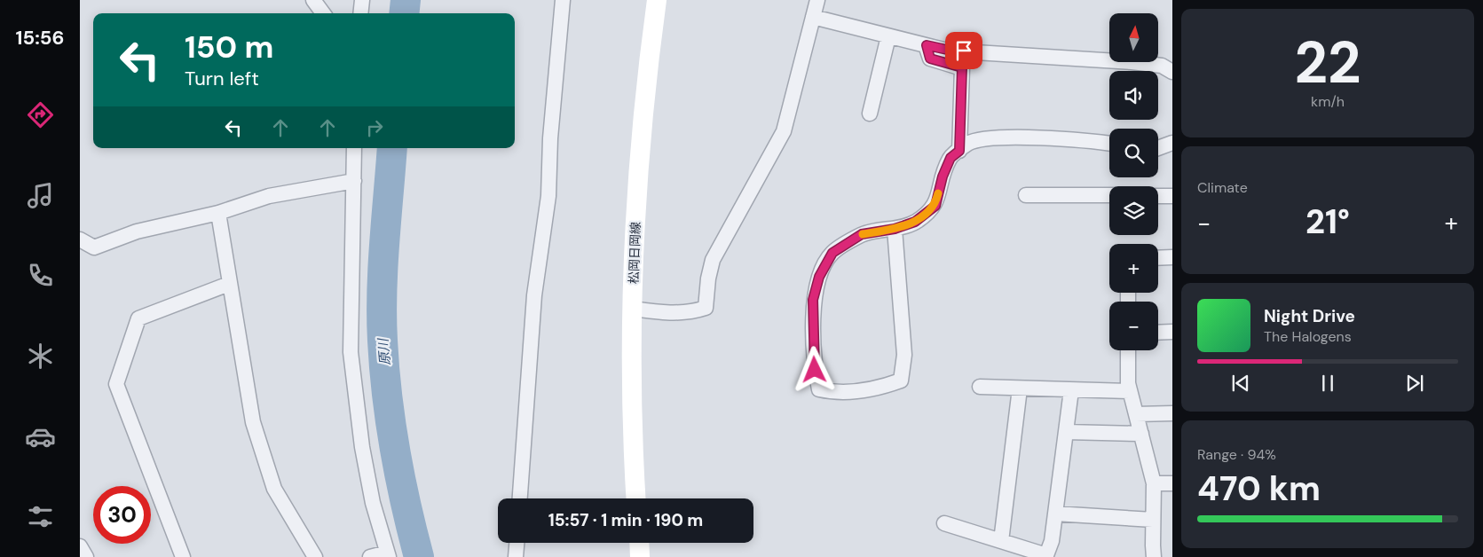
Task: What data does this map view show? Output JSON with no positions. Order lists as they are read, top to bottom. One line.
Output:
{"streets":{"main road":["松岡日岡線"]},"water":["原川"],"north":"top","page":{"tabs":"15:56","tile":[["22","km/h"],"Climate",["Range · 94%","470 km"]],"map_buttons":["+","−"],"turn":["150 m","Turn left"],"heat":["−","21°","+"],"song":["Night Drive","The Halogens"],"limit":"30","trip":"15:57 · 1 min · 190 m"}}
